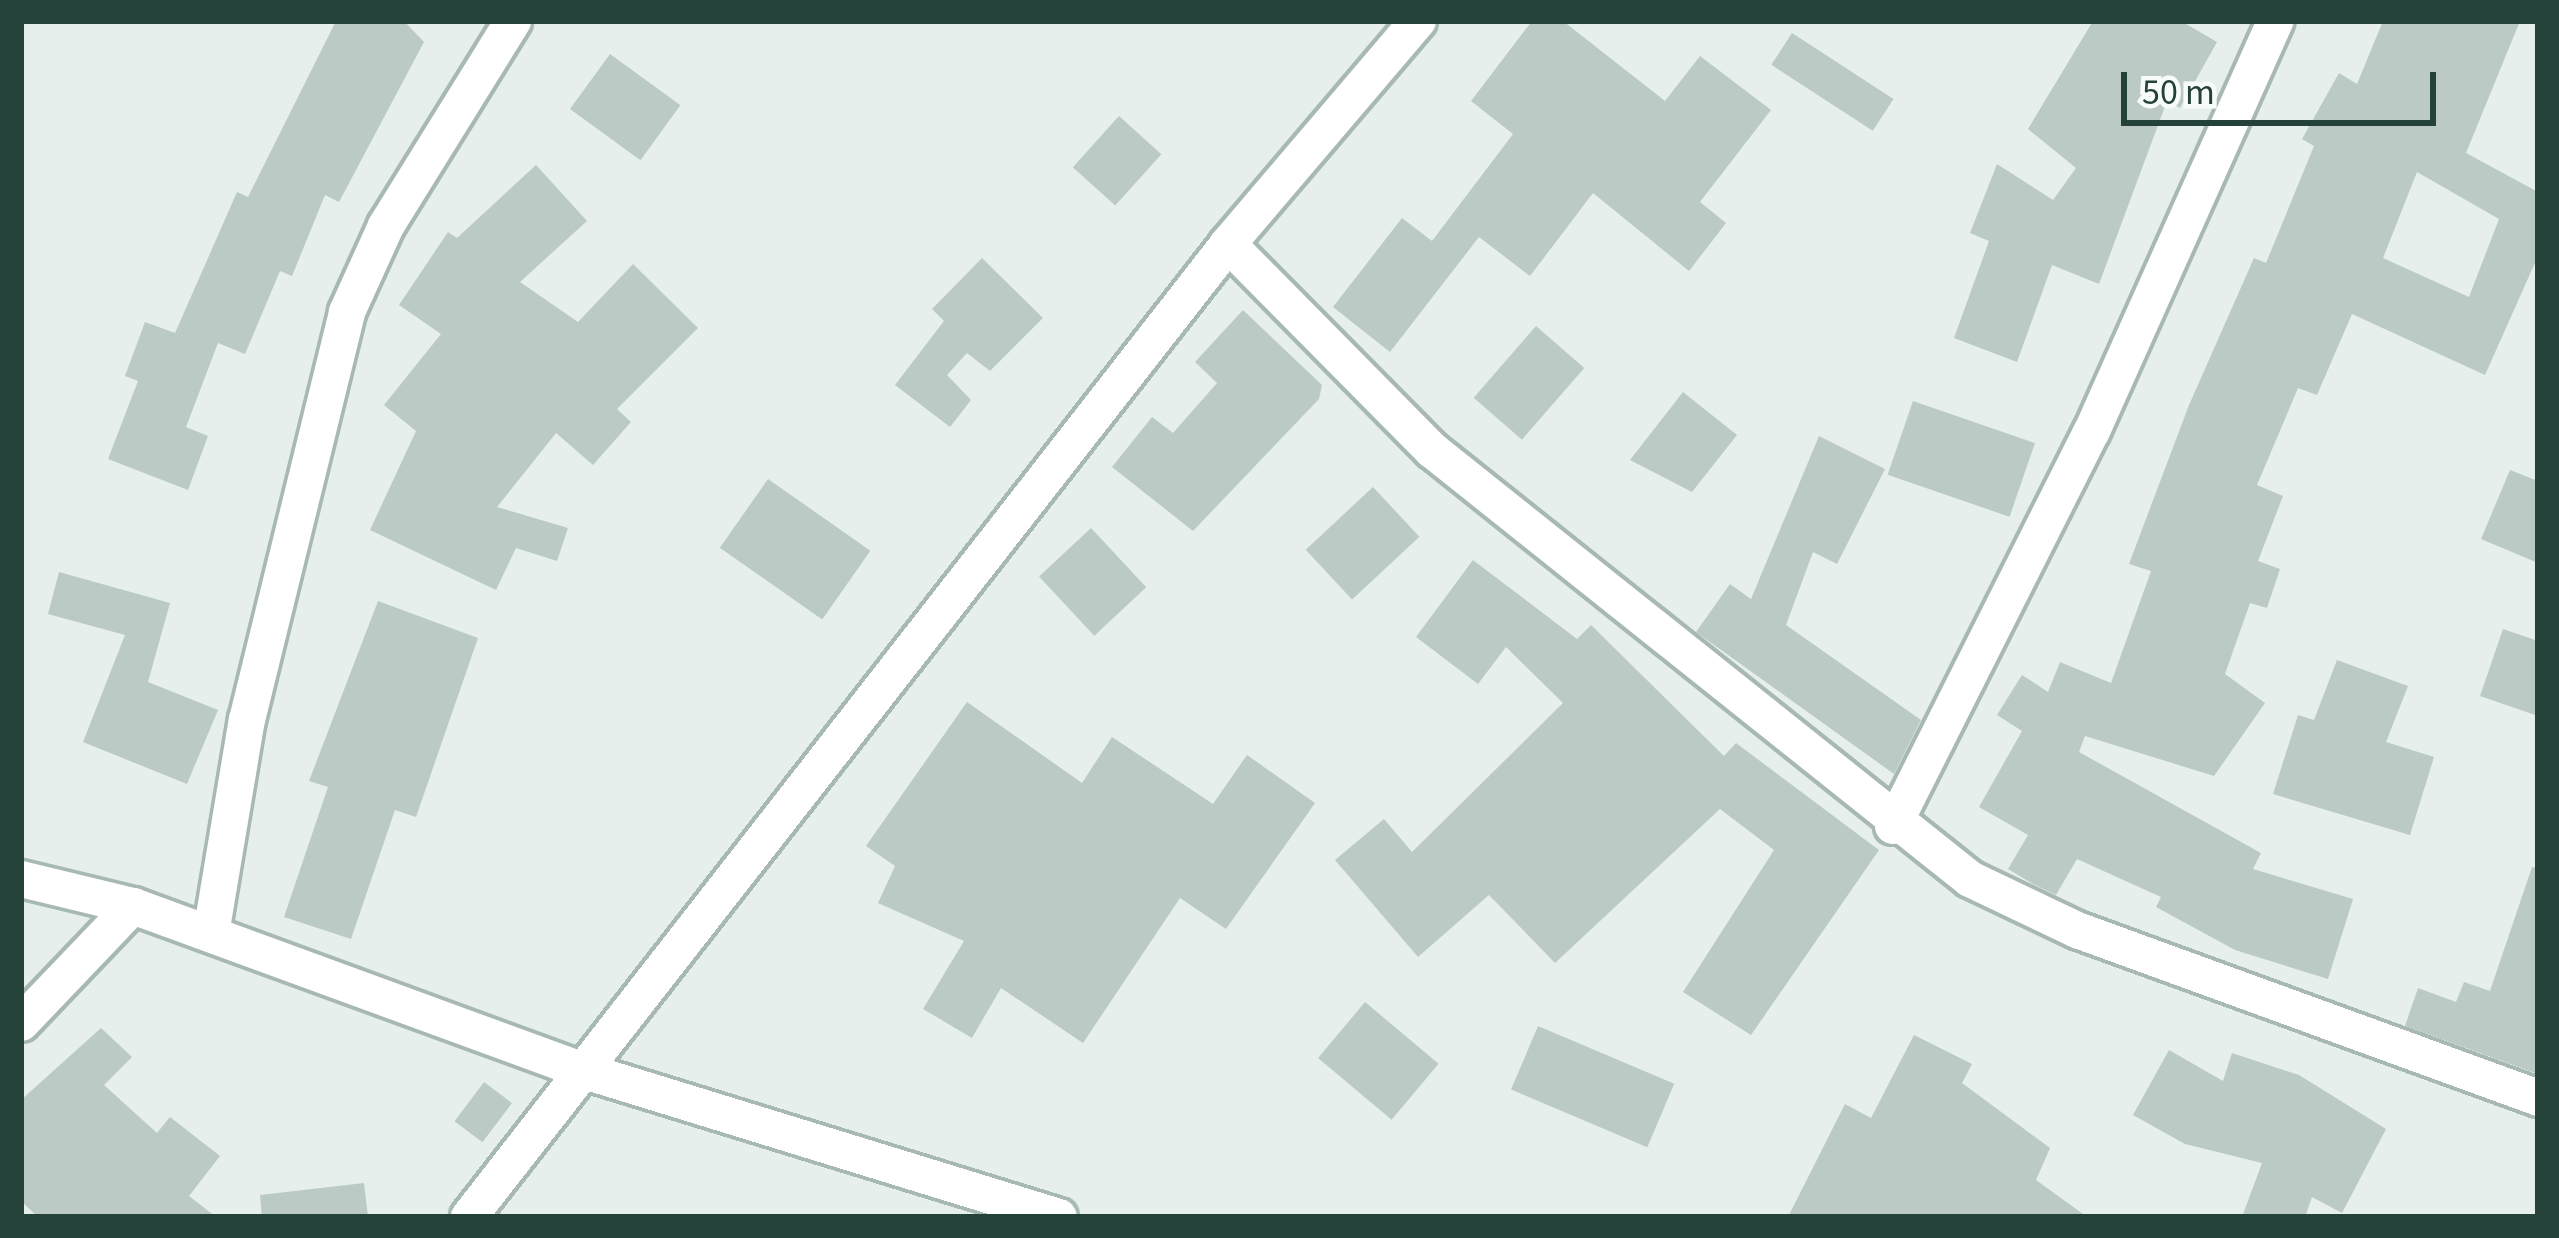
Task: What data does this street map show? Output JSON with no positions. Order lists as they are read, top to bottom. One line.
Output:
{"scale_bar":"50 m"}
